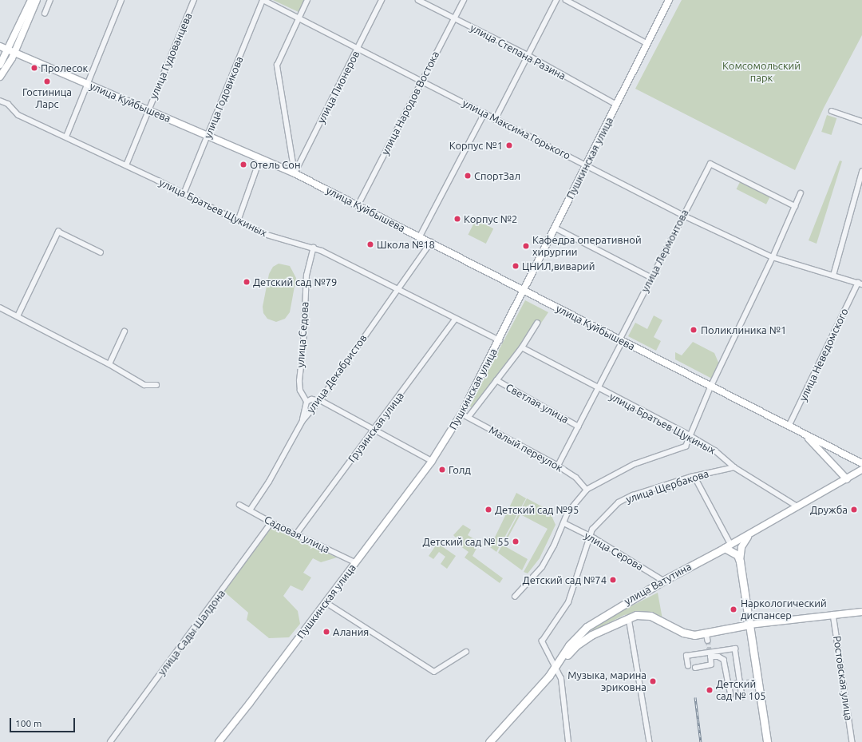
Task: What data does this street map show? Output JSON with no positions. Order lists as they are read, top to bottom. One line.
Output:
{"streets":{"main road":["улица Ватутина"],"street":["улица Степана Разина","улица Гудованцева","улица Пионеров","улица Годовикова","улица Куйбышева","улица Народов Востока","улица Максима Горького","Пушкинская улица","улица Братьев Щукиных","улица Лермонтова","улица Седова","улица Неведомского","улица Декабристов","Светлая улица","Грузинская улица","Малый переулок","улица Щербакова","Садовая улица","улица Серова","улица Сады Шалдона","Ростовская улица"]},"crossings":[["улица Степана Разина","улица Народов Востока"],["улица Степана Разина","Пушкинская улица"],["улица Гудованцева","улица Куйбышева"],["улица Гудованцева","улица Братьев Щукиных"],["улица Пионеров","улица Куйбышева"],["улица Пионеров","улица Максима Горького"],["улица Годовикова","улица Куйбышева"],["улица Годовикова","улица Максима Горького"],["улица Годовикова","улица Братьев Щукиных"],["улица Куйбышева","улица Народов Востока"],["улица Куйбышева","Пушкинская улица"],["улица Куйбышева","улица Лермонтова"],["улица Куйбышева","улица Неведомского"],["улица Куйбышева","улица Декабристов"],["улица Куйбышева","улица Ватутина"],["улица Народов Востока","улица Максима Горького"],["улица Максима Горького","Пушкинская улица"],["улица Максима Горького","улица Лермонтова"],["улица Максима Горького","улица Неведомского"],["Пушкинская улица","улица Братьев Щукиных"],["Пушкинская улица","Малый переулок"],["Пушкинская улица","Садовая улица"],["улица Братьев Щукиных","улица Лермонтова"],["улица Братьев Щукиных","улица Седова"],["улица Братьев Щукиных","улица Декабристов"],["улица Братьев Щукиных","Грузинская улица"],["улица Братьев Щукиных","улица Щербакова"],["улица Братьев Щукиных","улица Ватутина"],["улица Лермонтова","Светлая улица"],["улица Лермонтова","Малый переулок"],["улица Декабристов","Садовая улица"],["Грузинская улица","Садовая улица"],["улица Щербакова","улица Серова"],["улица Щербакова","улица Ватутина"],["Садовая улица","улица Сады Шалдона"],["улица Серова","улица Ватутина"]],"parks":["Комсомольский парк"],"places":["Пролесок","Гостиница Ларс","Корпус №1","Отель Сон","СпортЗал","Корпус №2","Школа №18","Кафедра оперативной хирургии","ЦНИЛ,виварий","Детский сад №79","Поликлиника №1","Голд","Детский сад №95","Дружба","Детский сад № 55","Детский сад №74","Наркологический диспансер","Алания","Музыка, марина эриковна","Детский сад № 105"],"scale_bar":"100 m"}
